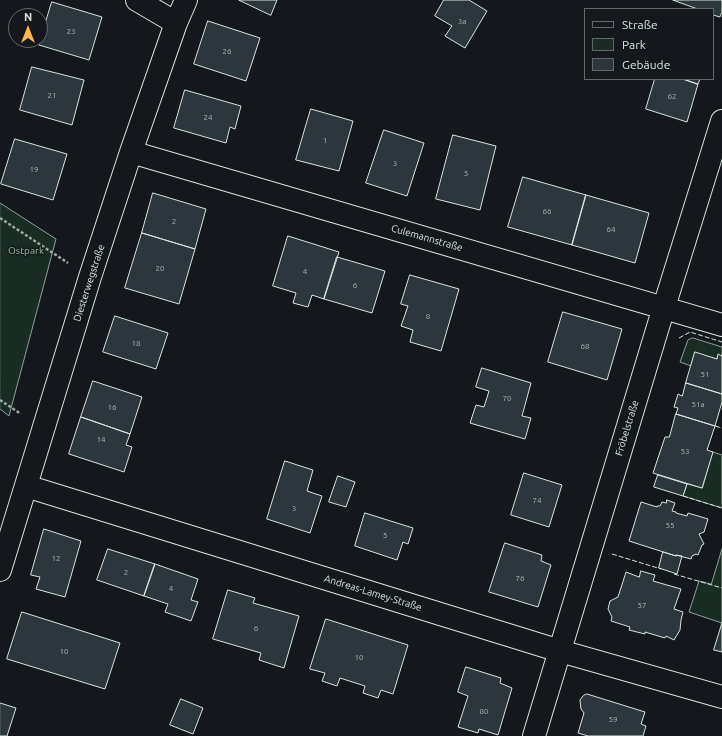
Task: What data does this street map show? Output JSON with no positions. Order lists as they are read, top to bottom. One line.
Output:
{"streets":{"street":["Culemannstraße","Diesterwegstraße","Fröbelstraße","Andreas-Lamey-Straße"]},"crossings":[["Culemannstraße","Diesterwegstraße"],["Culemannstraße","Fröbelstraße"],["Diesterwegstraße","Andreas-Lamey-Straße"],["Fröbelstraße","Andreas-Lamey-Straße"]],"parks":["Ostpark"],"house_numbers":["3a","23","26","21","62","24","1","3","19","5","66","2","64","20","4","6","8","18","68","51","70","51a","16","14","53","74","3","55","5","12","2","76","4","57","6","10","10","80","59"],"legend":["Straße","Park","Gebäude"],"north":"top"}
